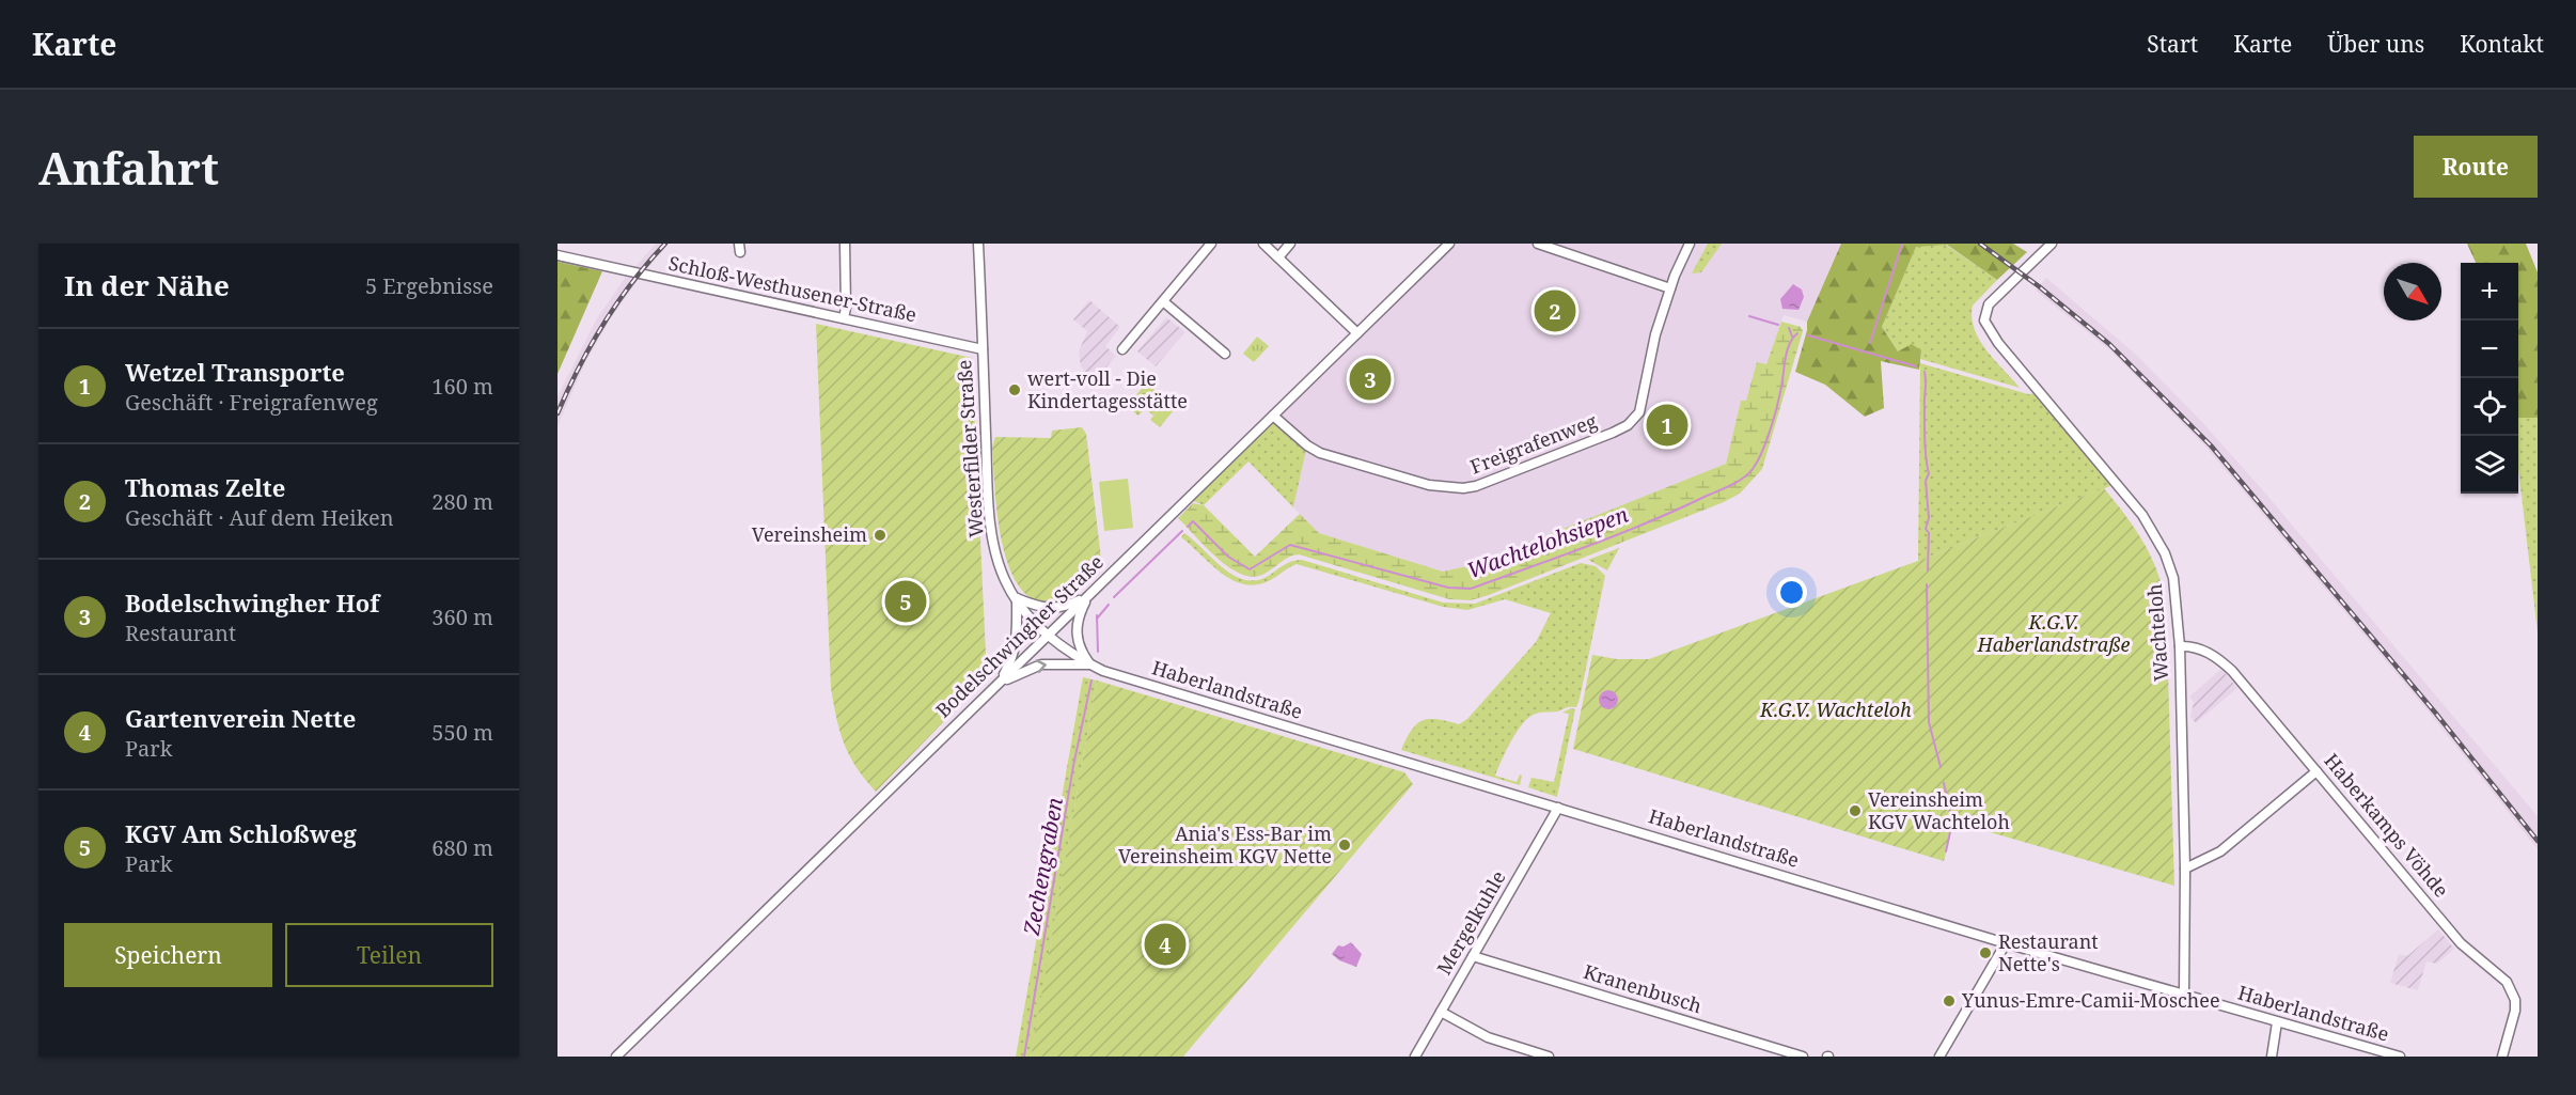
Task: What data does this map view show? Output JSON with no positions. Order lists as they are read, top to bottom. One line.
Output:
{"streets":{"street":["Schloß-Westhusener-Straße","Freigrafenweg","Westerfilder Straße","Wachteloh","Bodelschwingher Straße","Haberlandstraße","Haberkamps Vöhde","Mergelkuhle","Kranenbusch"]},"crossings":[["Schloß-Westhusener-Straße","Westerfilder Straße"],["Freigrafenweg","Bodelschwingher Straße"],["Westerfilder Straße","Bodelschwingher Straße"],["Westerfilder Straße","Haberlandstraße"],["Wachteloh","Haberlandstraße"],["Wachteloh","Haberkamps Vöhde"],["Bodelschwingher Straße","Haberlandstraße"],["Haberlandstraße","Mergelkuhle"],["Mergelkuhle","Kranenbusch"]],"water":["Wachtelohsiepen","Zechengraben"],"parks":["K.G.V. Haberlandstraße","K.G.V. Wachteloh"],"places":["wert-voll - Die Kindertagesstätte","Vereinsheim","Vereinsheim KGV Wachteloh","Ania's Ess-Bar im Vereinsheim KGV Nette","Restaurant Nette's","Yunus-Emre-Camii-Moschee"],"north":"bottom right","page":{"header":"Karte","nav":["Start","Karte","Über uns","Kontakt"],"buttons":["Route",["Speichern","Teilen"]],"title":"Anfahrt","heading":["In der Nähe","5 Ergebnisse"],"map_buttons":["+","−"],"pins":["2","3","1","5","4"],"list":[{"mark":"1","name":"Wetzel Transporte","note":"Geschäft · Freigrafenweg","value":"160 m"},{"mark":"2","name":"Thomas Zelte","note":"Geschäft · Auf dem Heiken","value":"280 m"},{"mark":"3","name":"Bodelschwingher Hof","note":"Restaurant","value":"360 m"},{"mark":"4","name":"Gartenverein Nette","note":"Park","value":"550 m"},{"mark":"5","name":"KGV Am Schloßweg","note":"Park","value":"680 m"}]}}
